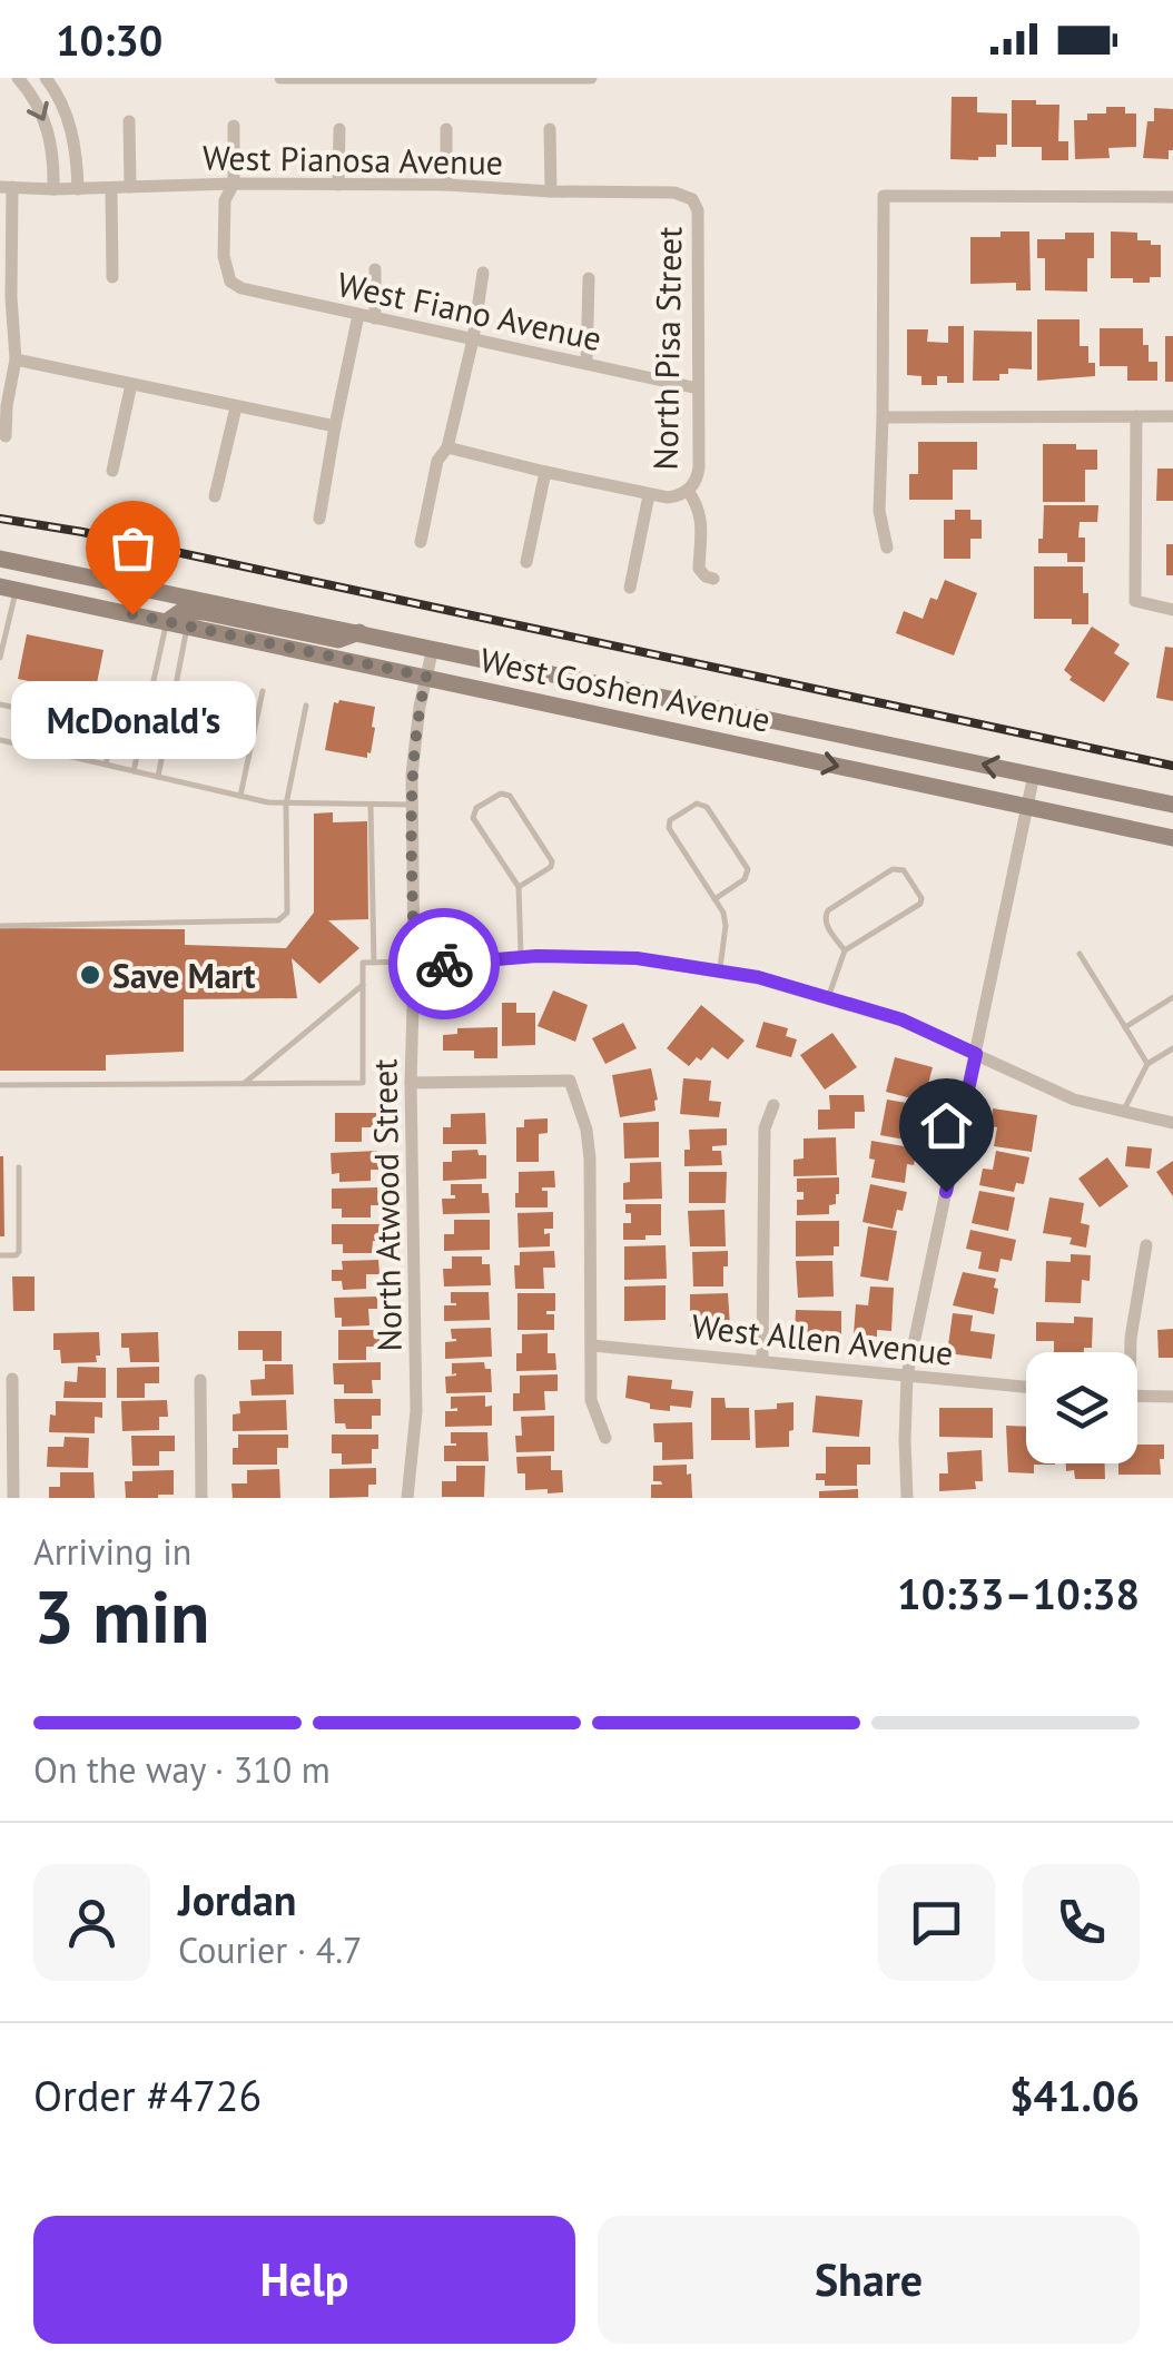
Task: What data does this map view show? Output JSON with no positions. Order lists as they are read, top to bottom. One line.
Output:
{"streets":{"main road":["West Goshen Avenue"],"street":["West Pianosa Avenue","West Fiano Avenue","North Pisa Street","North Atwood Street","West Allen Avenue"]},"crossings":[["West Pianosa Avenue","West Fiano Avenue"],["West Pianosa Avenue","North Pisa Street"],["West Fiano Avenue","North Pisa Street"],["West Goshen Avenue","North Atwood Street"]],"places":["McDonald's","Save Mart"],"page":{"status":"10:30","bubble":"McDonald's","heading":["3 min","Arriving in","10:33–10:38"],"panel":["Jordan","Courier · 4.7","Order #4726","$41.06"],"bar":"On the way · 310 m","buttons":["Help","Share"]}}
